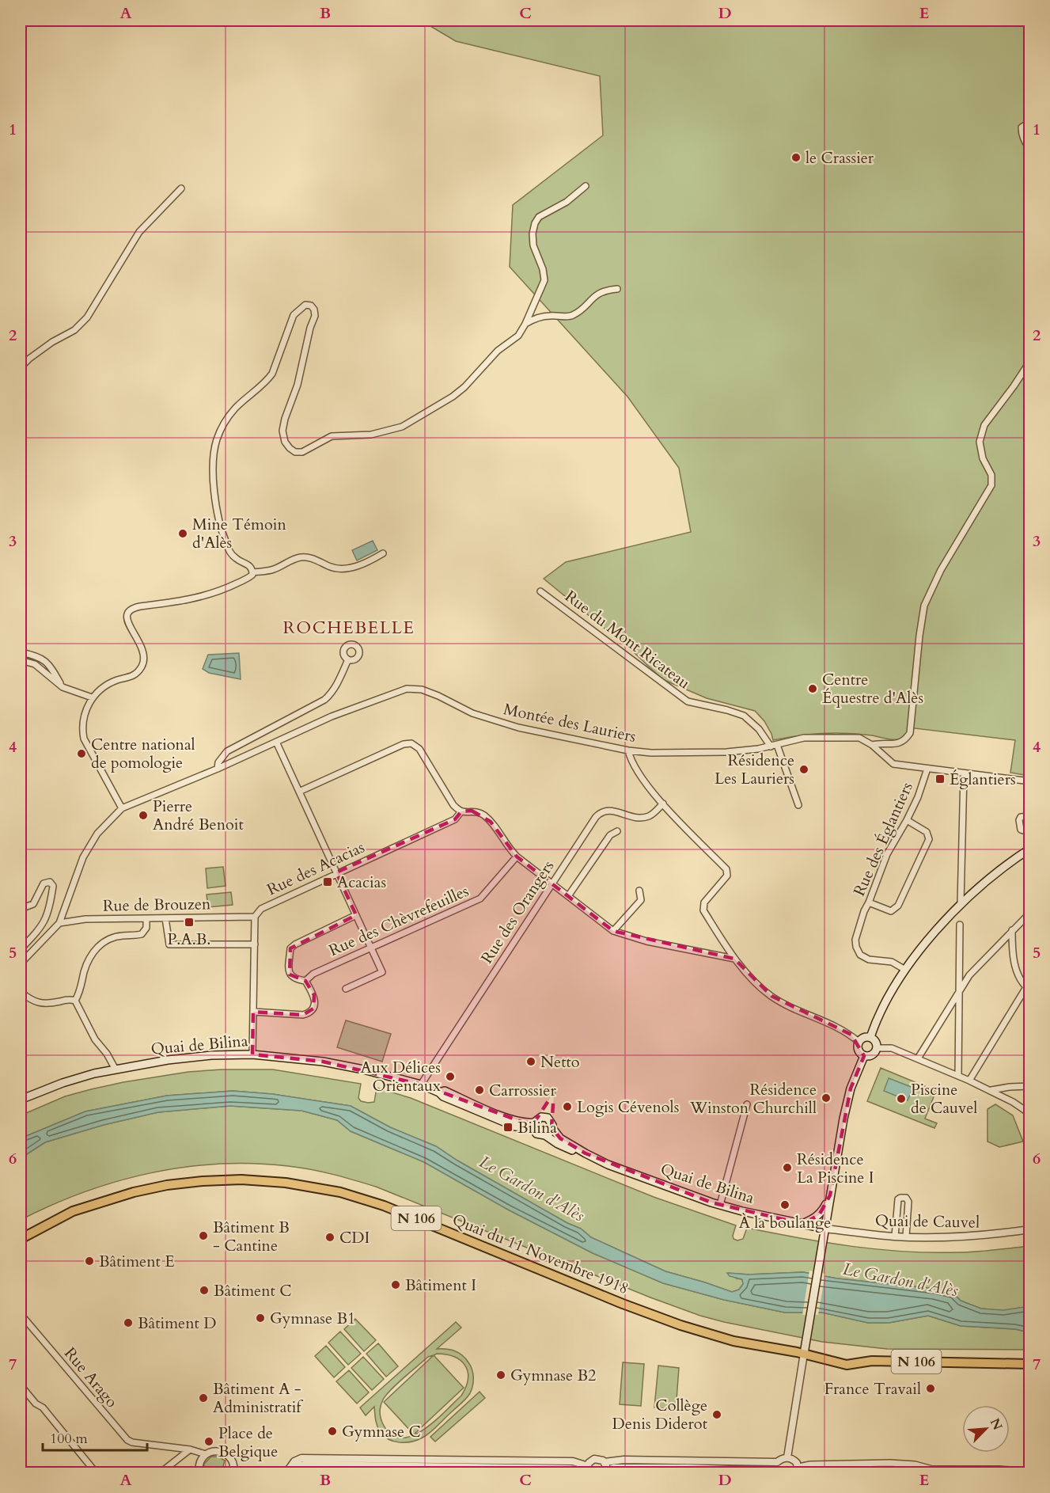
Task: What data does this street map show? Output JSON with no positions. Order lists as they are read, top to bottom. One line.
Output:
{"streets":{"main road":["Quai de Bilina","N 106","Quai du 11 Novembre 1918"],"street":["Rue du Mont Ricateau","Montée des Lauriers","Rue des Églantiers","Rue des Acacias","Rue de Brouzen","Rue des Orangers","Rue des Chèvrefeuilles","Quai de Cauvel","Rue Arago"]},"crossings":[["Rue du Mont Ricateau","Montée des Lauriers"],["Montée des Lauriers","Rue des Églantiers"],["Rue des Acacias","Rue de Brouzen"],["Rue des Orangers","Quai de Bilina"],["Quai de Bilina","Quai de Cauvel"],["N 106","Quai du 11 Novembre 1918"]],"districts":["ROCHEBELLE"],"water":["Le Gardon d'Alès"],"places":{"other":["le Crassier","Mine Témoin d'Alès","Centre Équestre d'Alès","Centre national de pomologie","Résidence Les Lauriers","Pierre André Benoit","Netto","Aux Délices Orientaux","Carrossier","Résidence Winston Churchill","Piscine de Cauvel","Logis Cévenols","Résidence La Piscine I","À la boulange","Bâtiment B - Cantine","CDI","Bâtiment E","Bâtiment I","Bâtiment C","Gymnase B1","Bâtiment D","Gymnase B2","France Travail","Bâtiment A - Administratif","Collège Denis Diderot","Gymnase C","Place de Belgique"],"transit":["Églantiers","Acacias","P.A.B.","Bilina"]},"scale_bar":"100 m","north":"top right","grid":{"columns":["A","B","C","D","E"],"rows":["1","2","3","4","5","6","7"]}}
